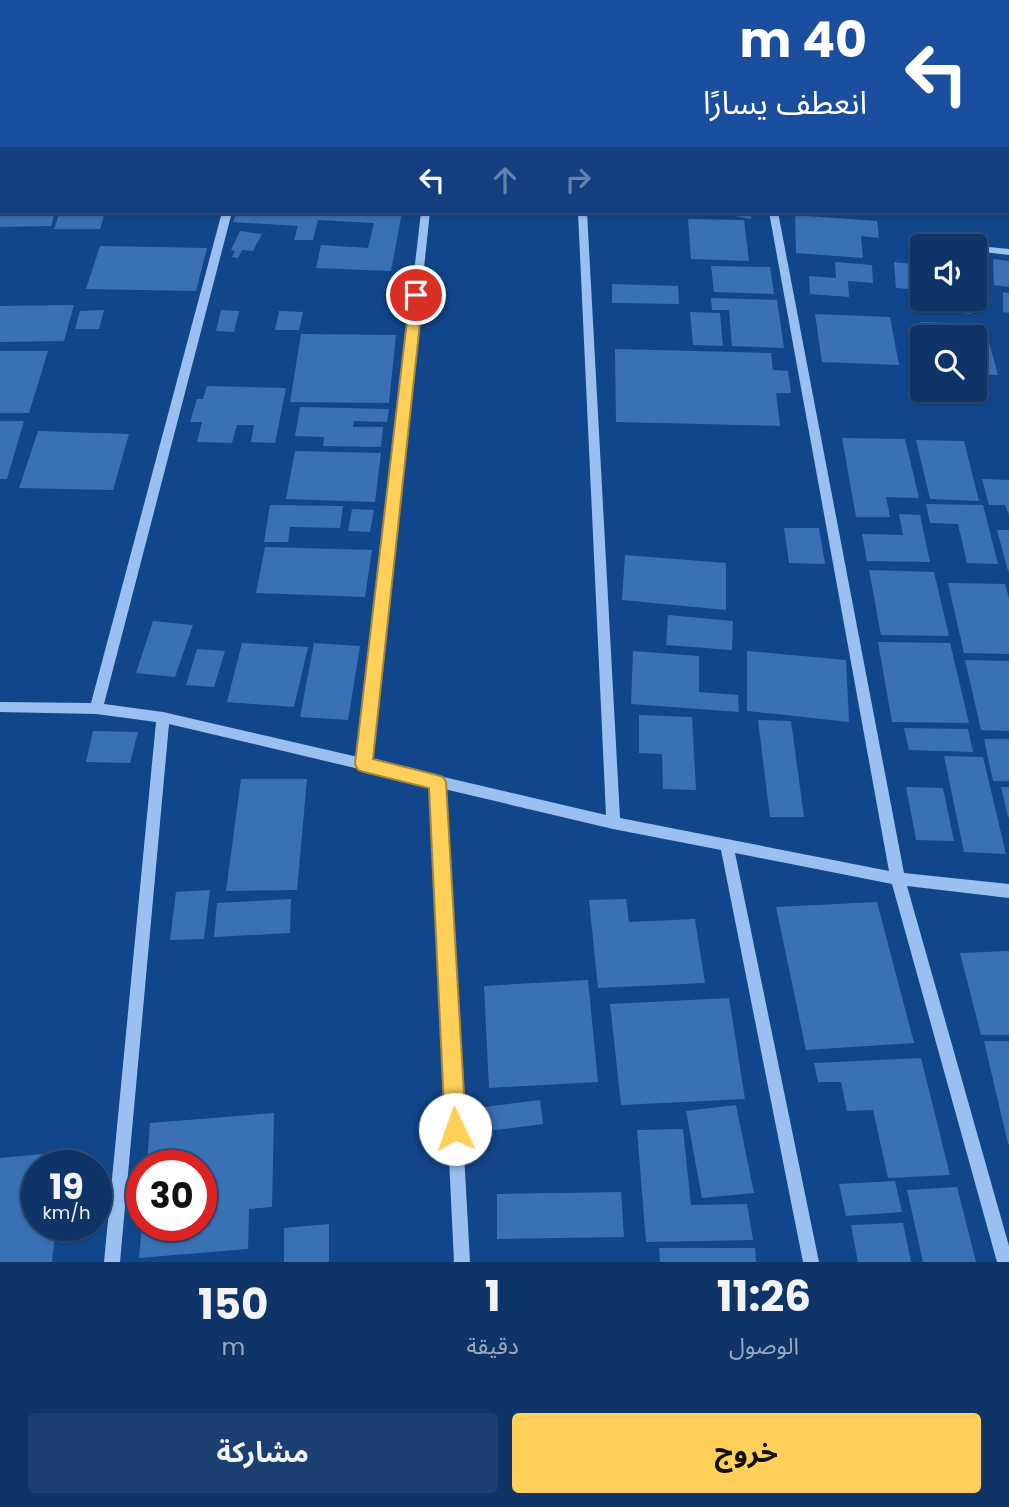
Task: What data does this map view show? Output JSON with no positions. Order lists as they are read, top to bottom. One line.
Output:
{"page":{"turn":["40 m","انعطف يسارًا"],"speed":"19 km/h","limit":"30","eta":["11:26","الوصول","1","دقيقة","150","m"],"buttons":["خروج","مشاركة"]}}
